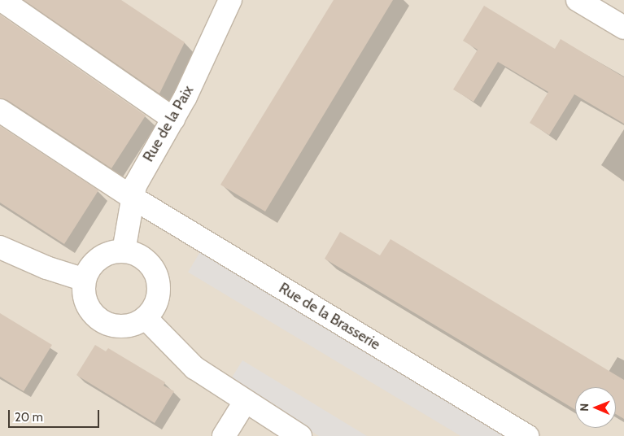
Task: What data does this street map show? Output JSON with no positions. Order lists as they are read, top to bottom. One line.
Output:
{"streets":{"street":["Rue de la Paix","Rue de la Brasserie"]},"crossings":[["Rue de la Paix","Rue de la Brasserie"]],"scale_bar":"20 m","north":"left"}
